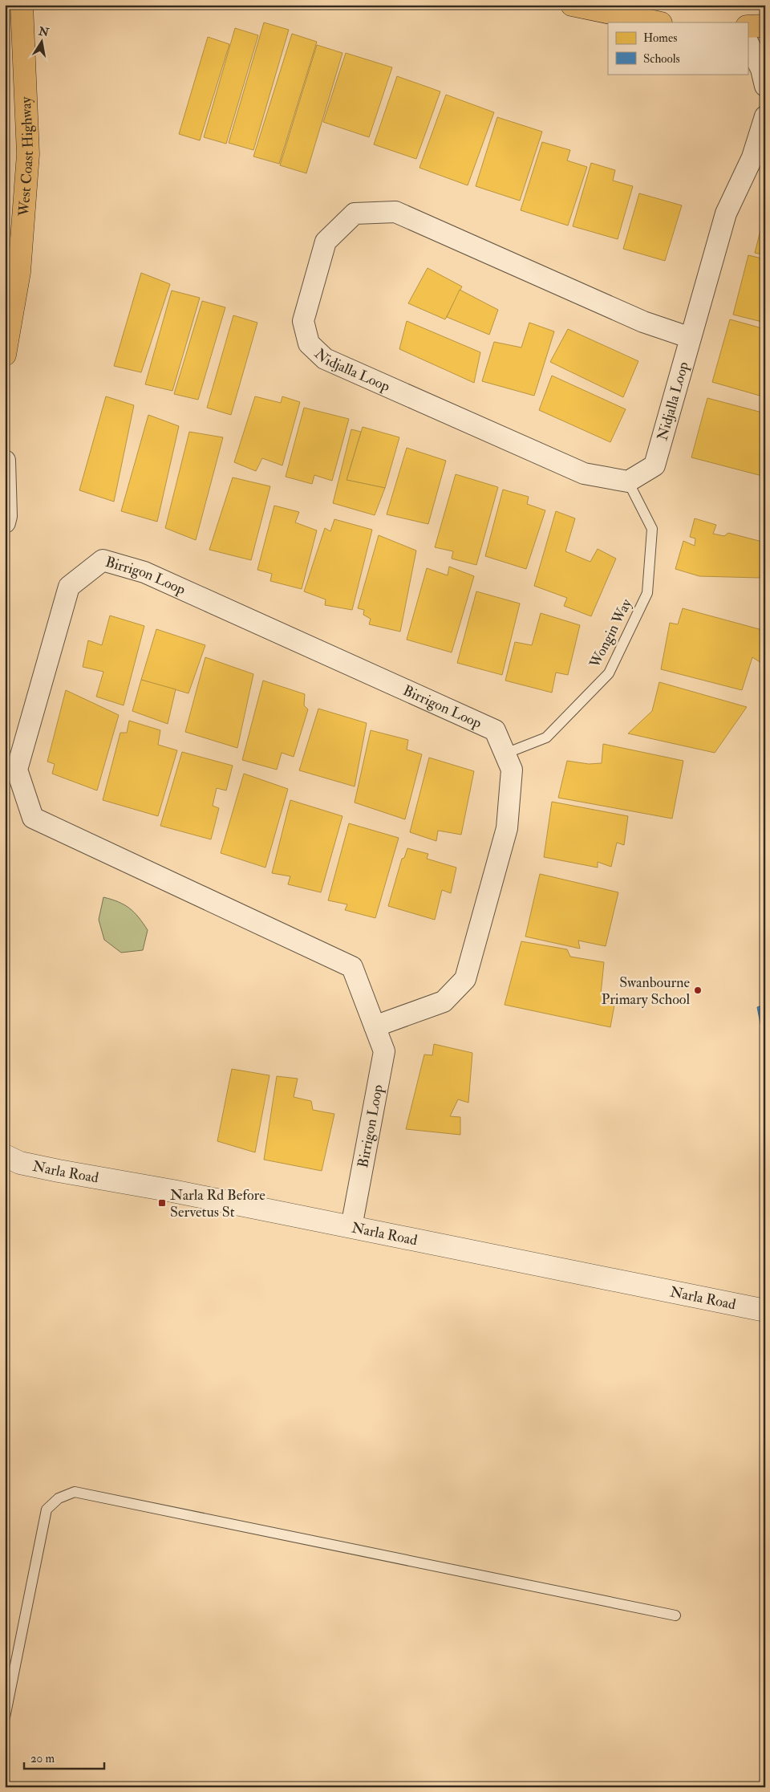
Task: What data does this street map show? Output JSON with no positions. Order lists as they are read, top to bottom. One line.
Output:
{"streets":{"main road":["West Coast Highway"],"street":["Nidjalla Loop","Birrigon Loop","Narla Road"],"lane":["Wongin Way"]},"crossings":[["Nidjalla Loop","Wongin Way"],["Birrigon Loop","Wongin Way"],["Birrigon Loop","Narla Road"]],"places":{"other":["Swanbourne Primary School"],"transit":["Narla Rd Before Servetus St"]},"legend":["Homes","Schools"],"scale_bar":"20 m","north":"top"}
